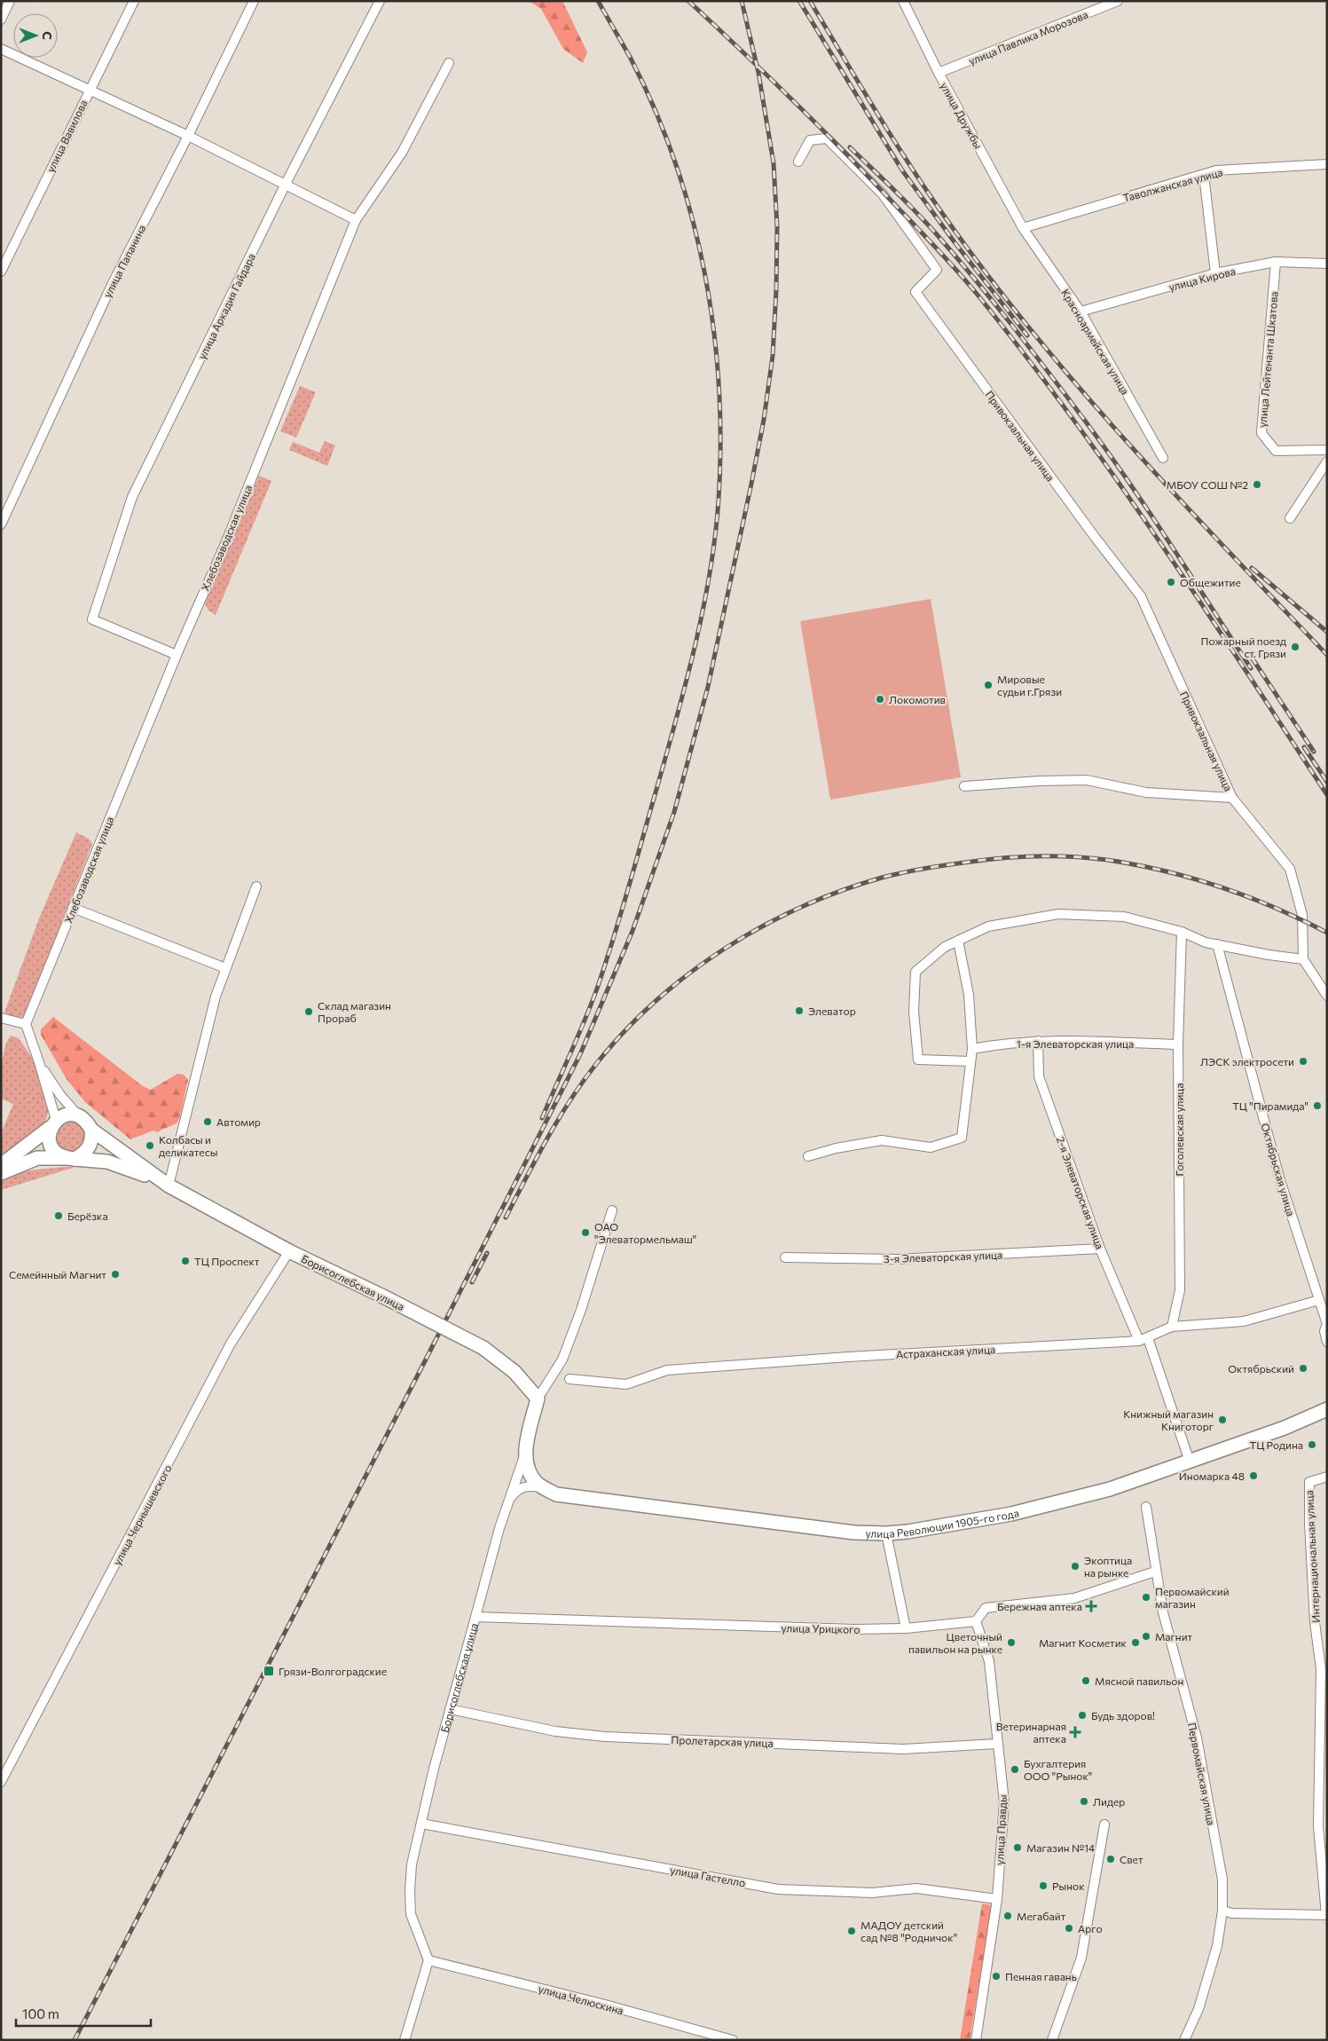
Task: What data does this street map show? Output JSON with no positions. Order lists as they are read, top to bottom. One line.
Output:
{"streets":{"street":["улица Павлика Морозова","улица Дружбы","улица Вавилова","Таволжанская улица","улица Папанина","улица Кирова","улица Аркадия Гайдара","Красноармейская улица","улица Лейтенанта Шкатова","Привокзальная улица","Хлебозаводская улица","1-я Элеваторская улица","Гоголевская улица","Октябрьская улица","2-я Элеваторская улица","3-я Элеваторская улица","Борисоглебская улица","Астраханская улица","улица Чернышевского","улица Революции 1905-го года","Интернациональная улица","улица Урицкого","Пролетарская улица","Первомайская улица","улица Правды","улица Гастелло","улица Челюскина"]},"crossings":[["улица Павлика Морозова","улица Дружбы"],["улица Дружбы","Таволжанская улица"],["улица Дружбы","Красноармейская улица"],["Таволжанская улица","Красноармейская улица"],["улица Кирова","Красноармейская улица"],["улица Кирова","улица Лейтенанта Шкатова"],["улица Аркадия Гайдара","Хлебозаводская улица"],["1-я Элеваторская улица","Гоголевская улица"],["1-я Элеваторская улица","2-я Элеваторская улица"],["Гоголевская улица","Астраханская улица"],["Октябрьская улица","Астраханская улица"],["2-я Элеваторская улица","3-я Элеваторская улица"],["2-я Элеваторская улица","Астраханская улица"],["2-я Элеваторская улица","улица Революции 1905-го года"],["Борисоглебская улица","улица Чернышевского"],["Борисоглебская улица","улица Революции 1905-го года"],["Борисоглебская улица","улица Урицкого"],["Борисоглебская улица","Пролетарская улица"],["Борисоглебская улица","улица Гастелло"],["Борисоглебская улица","улица Челюскина"],["улица Урицкого","улица Правды"],["Пролетарская улица","улица Правды"],["улица Правды","улица Гастелло"]],"places":{"other":["МБОУ СОШ №2","Общежитие","Пожарный поезд ст. Грязи","Мировые судьи г.Грязи","Локомотив","Элеватор","Склад магазин Прораб","ЛЭСК электросети","ТЦ \"Пирамида\"","Автомир","Колбасы и деликатесы","Берёзка","ОАО \"Элеватормельмаш\"","ТЦ Проспект","Семейнный Магнит","Октябрьский","Книжный магазин Книготорг","ТЦ Родина","Иномарка 48","Экоптица на рынке","Первомайский магазин","Магнит","Цветочный павильон на рынке","Магнит Косметик","Мясной павильон","Будь здоров!","Бухгалтерия ООО \"Рынок\"","Лидер","Магазин №14","Свет","Рынок","Мегабайт","Арго","МАДОУ детский сад №8 \"Родничок\"","Пенная гавань"],"health":["Бережная аптека","Ветеринарная аптека"],"transit":["Грязи-Волгоградские"]},"scale_bar":"100 m","north":"right"}
